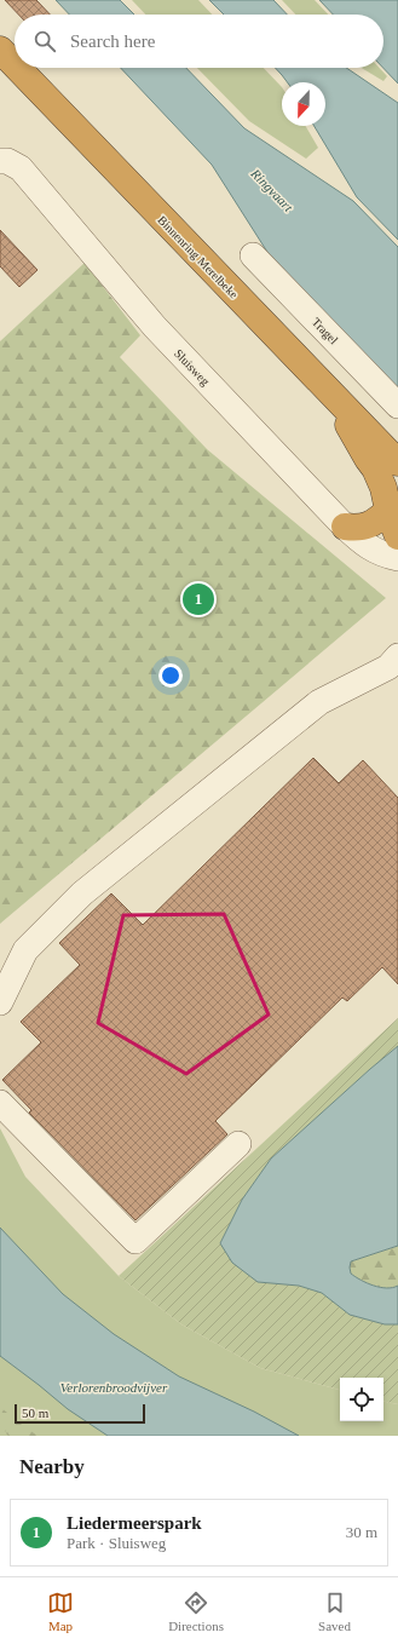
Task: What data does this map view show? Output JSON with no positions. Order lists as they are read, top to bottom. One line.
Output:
{"streets":{"highway":["Binnenring Merelbeke"],"street":["Tragel","Sluisweg"]},"water":["Ringvaart","Verlorenbroodvijver"],"scale_bar":"50 m","north":"bottom","page":{"search":"Search here","pins":"1","scale":"50 m","heading":"Nearby","list":[{"mark":"1","name":"Liedermeerspark","note":"Park · Sluisweg","value":"30 m"}],"nav":["Map","Directions","Saved"]}}
